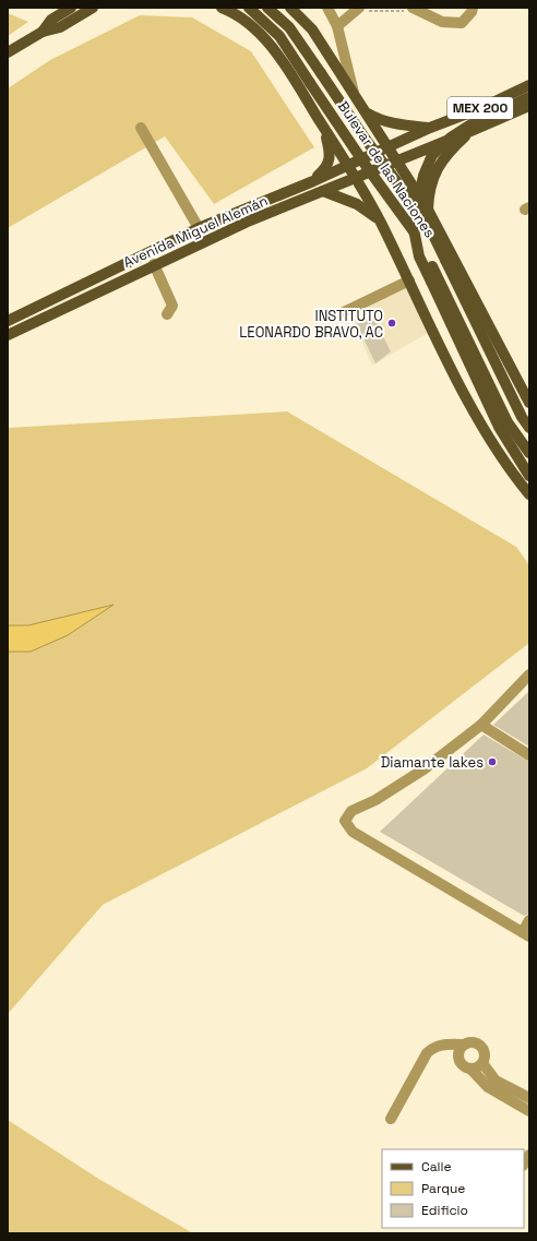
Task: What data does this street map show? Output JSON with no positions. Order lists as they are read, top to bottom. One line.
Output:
{"streets":{"main road":["MEX 200","Bulevar de las Naciones","Avenida Miguel Alemán"]},"crossings":[["MEX 200","Avenida Miguel Alemán"]],"places":["INSTITUTO LEONARDO BRAVO, AC","Diamante lakes"],"legend":["Calle","Parque","Edificio"]}
